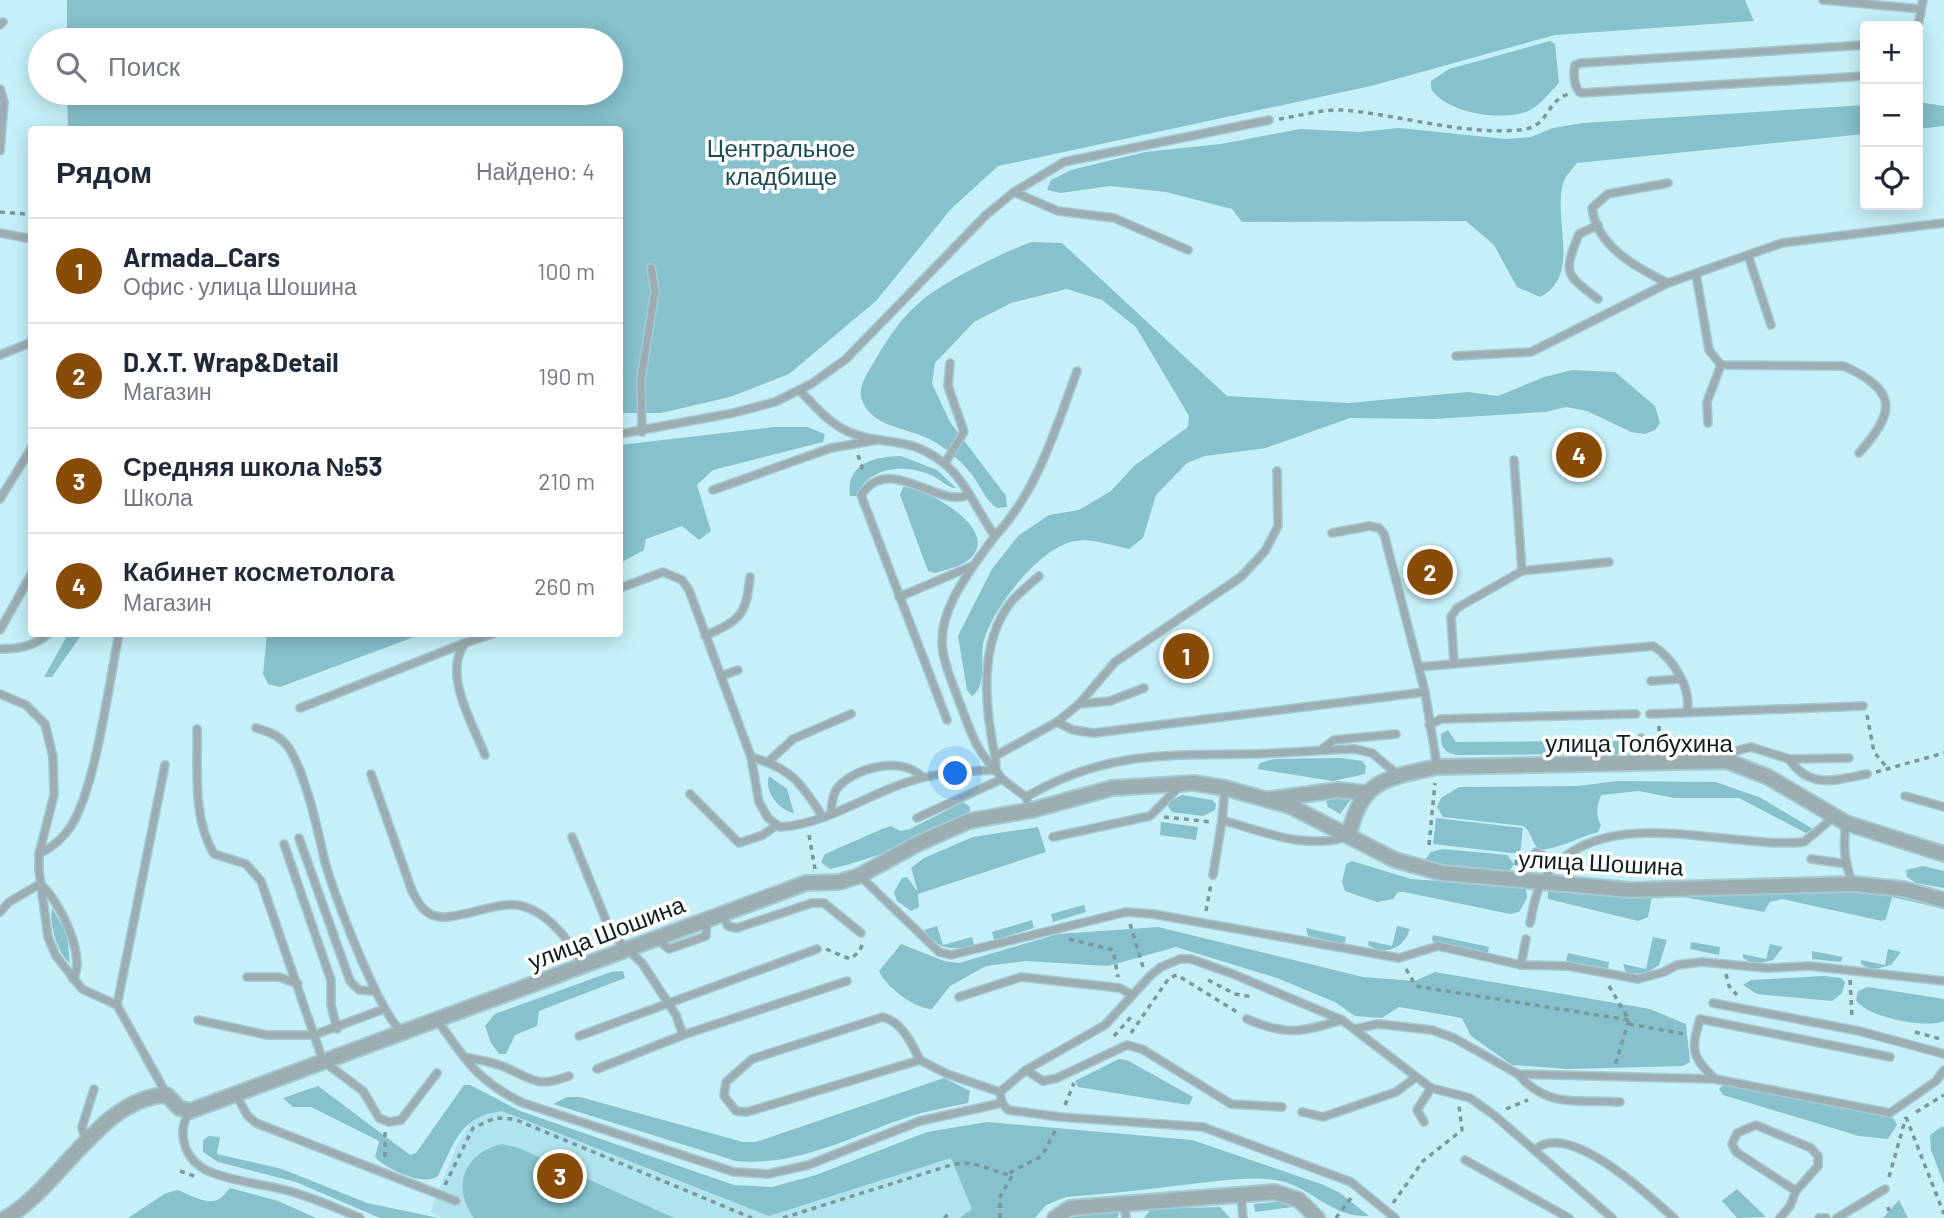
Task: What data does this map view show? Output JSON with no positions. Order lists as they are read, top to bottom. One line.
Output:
{"streets":{"street":["улица Толбухина","улица Шошина"]},"crossings":[["улица Толбухина","улица Шошина"]],"parks":["Центральное кладбище"],"page":{"map_buttons":["+","−"],"search":"Поиск","heading":["Рядом","Найдено: 4"],"list":[{"mark":"1","name":"Armada_Cars","note":"Офис · улица Шошина","value":"100 m"},{"mark":"2","name":"D.X.T. Wrap&Detail","note":"Магазин","value":"190 m"},{"mark":"3","name":"Средняя школа №53","note":"Школа","value":"210 m"},{"mark":"4","name":"Кабинет косметолога","note":"Магазин","value":"260 m"}],"pins":["4","2","1","3"]}}
